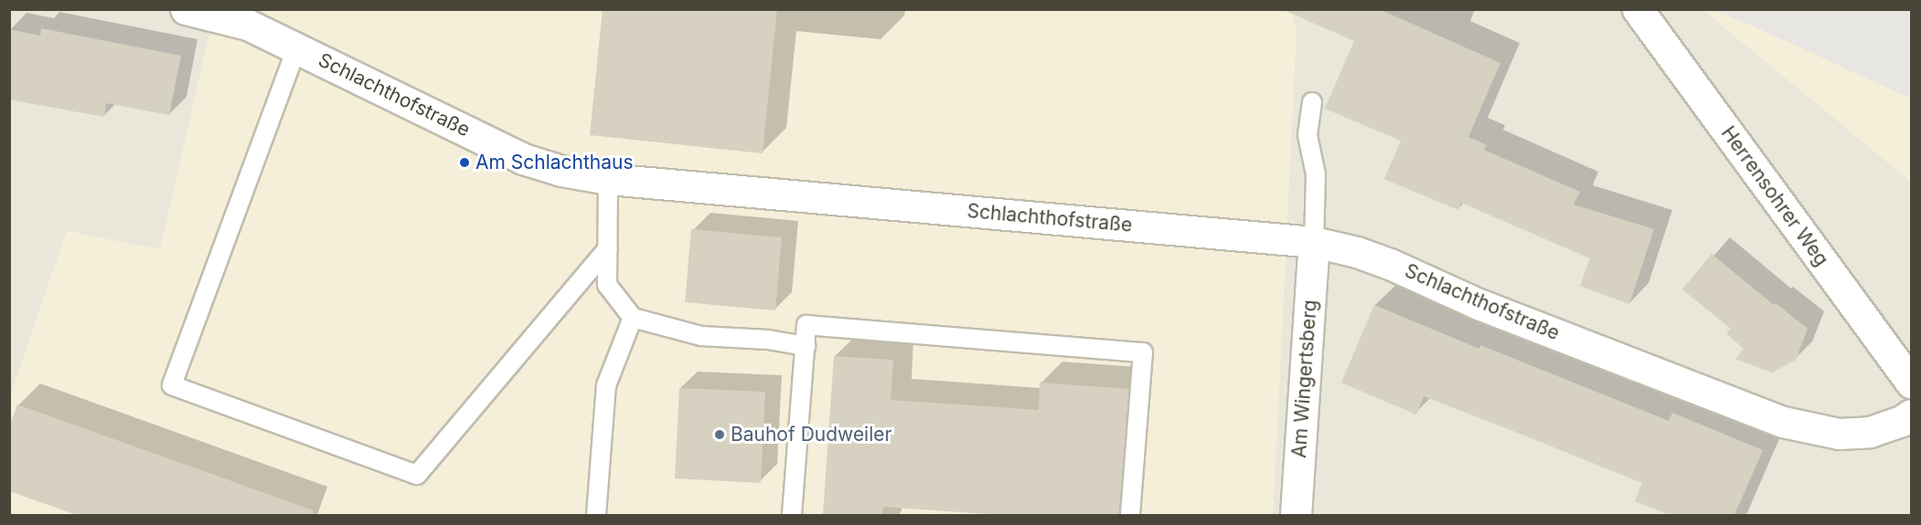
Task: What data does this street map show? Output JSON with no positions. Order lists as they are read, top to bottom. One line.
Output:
{"streets":{"street":["Schlachthofstraße","Herrensohrer Weg","Am Wingertsberg"]},"crossings":[["Schlachthofstraße","Am Wingertsberg"]],"places":["Am Schlachthaus","Bauhof Dudweiler"]}
